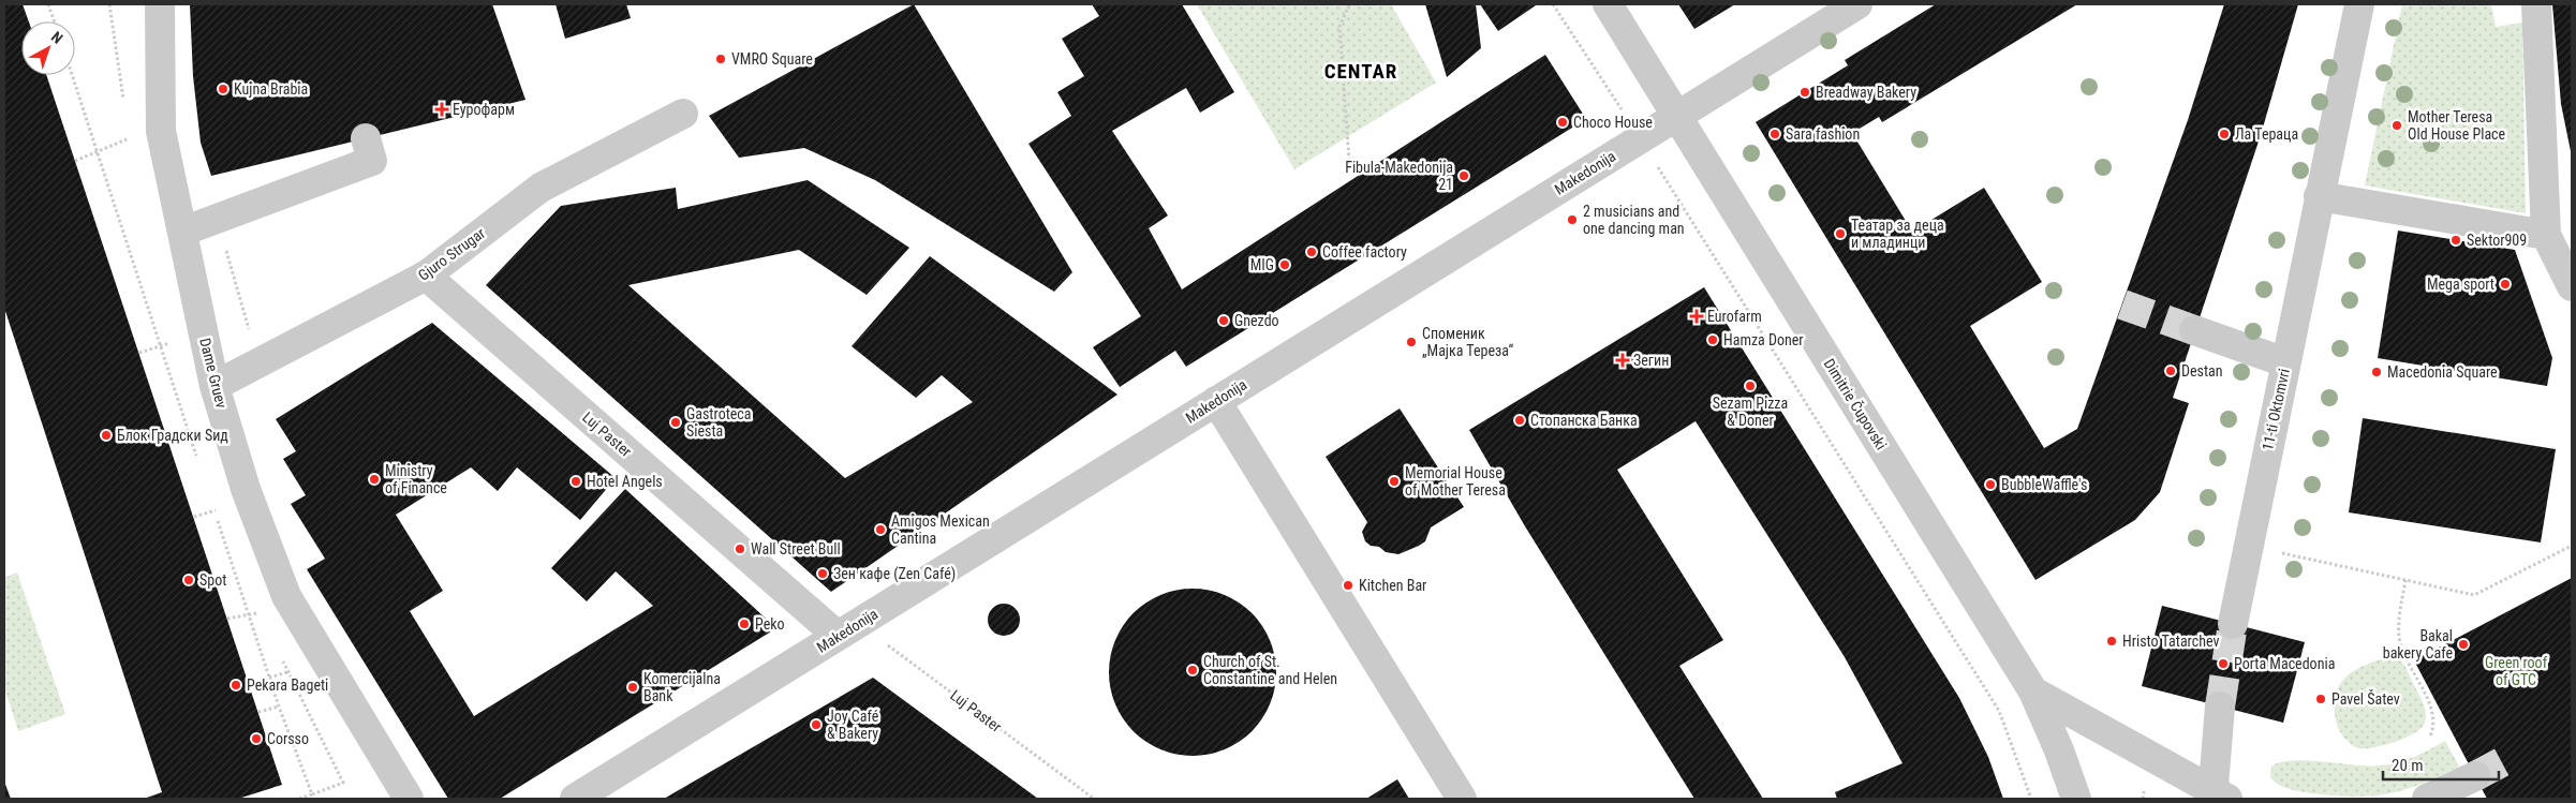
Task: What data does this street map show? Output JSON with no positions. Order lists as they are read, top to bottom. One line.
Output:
{"streets":{"street":["Makedonija","Gjuro Strugar","Dame Gruev","Dimitrie Čupovski","11-ti Oktomvri","Luj Paster"]},"crossings":[["Makedonija","Dimitrie Čupovski"],["Makedonija","Luj Paster"],["Gjuro Strugar","Dame Gruev"],["Gjuro Strugar","Luj Paster"]],"districts":["CENTAR"],"parks":["Green roof of GTC"],"places":{"other":["VMRO Square","Kujna Brabia","Breadway Bakery","Choco House","Mother Teresa Old House Place","Sara fashion","Ла Тераца","Fibula-Makedonija 21","2 musicians and one dancing man","Театар за деца и младинци","Sektor909","Coffee factory","MIG","Mega sport","Gnezdo","Hamza Doner","Споменик „Мајка Тереза“","Destan","Macedonia Square","Sezam Pizza & Doner","Стопанска Банка","Gastroteca Siesta","Блок Градски Sид","Ministry of Finance","Hotel Angels","Memorial House of Mother Teresa","BubbleWaffle's","Amigos Mexican Cantina","Wall Street Bull","Зен кафе (Zen Café)","Spot","Kitchen Bar","Peko","Hristo Tatarchev","Bakal bakery Cafe","Porta Macedonia","Church of St. Constantine and Helen","Pekara Bageti","Komercijalna Bank","Pavel Šatev","Joy Café & Bakery","Corsso"],"health":["Еурофарм","Eurofarm","Зегин"]},"scale_bar":"20 m","north":"top right"}
